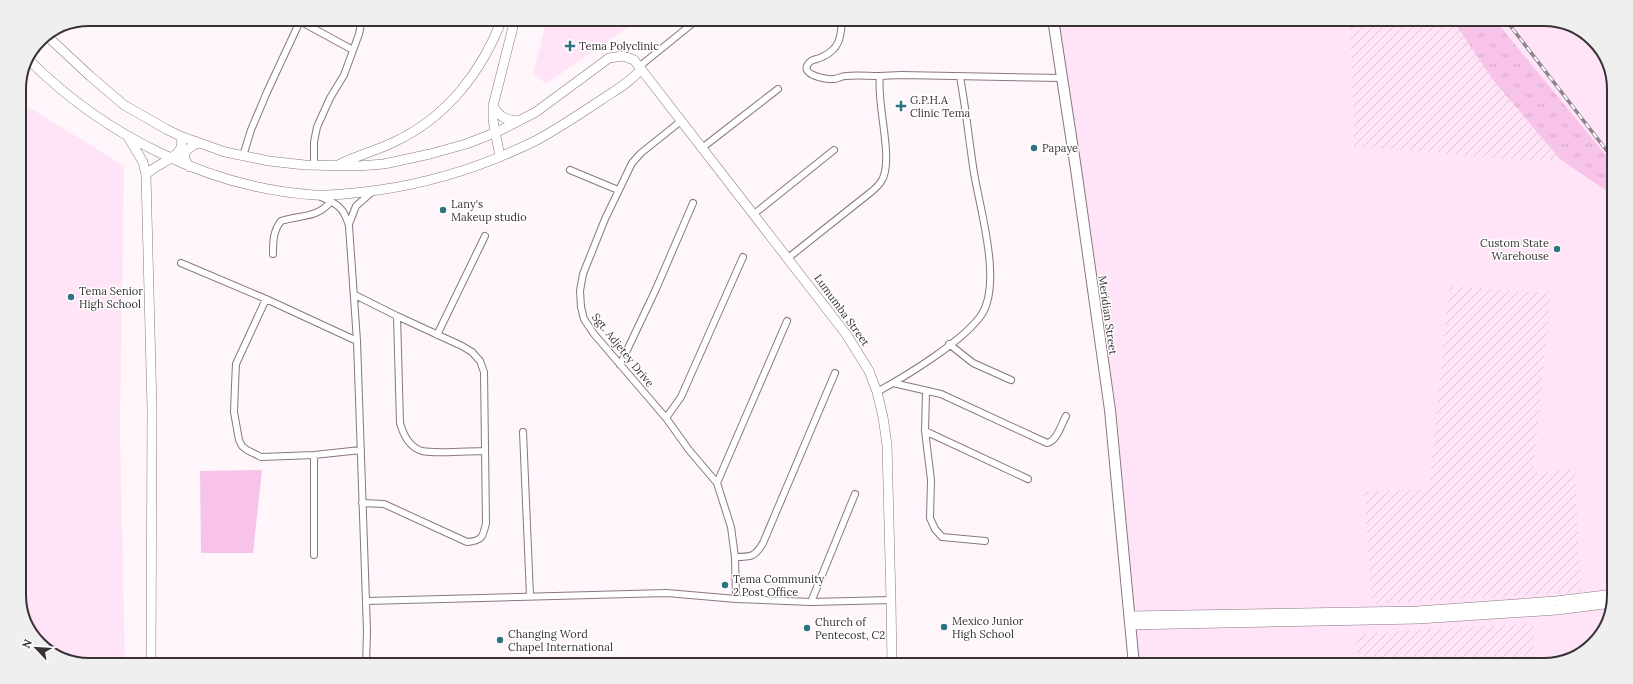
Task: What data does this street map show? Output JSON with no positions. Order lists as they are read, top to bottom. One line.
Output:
{"streets":{"main road":["Lumumba Street","Meridian Street"],"street":["Sgt. Adjetey Drive"]},"crossings":[["Lumumba Street","Sgt. Adjetey Drive"]],"places":{"health":["Tema Polyclinic","G.P.H.A Clinic Tema"],"other":["Papaye","Lany's Makeup studio","Custom State Warehouse","Tema Senior High School","Tema Community 2 Post Office","Mexico Junior High School","Church of Pentecost, C2","Changing Word Chapel International"]},"north":"top left"}
